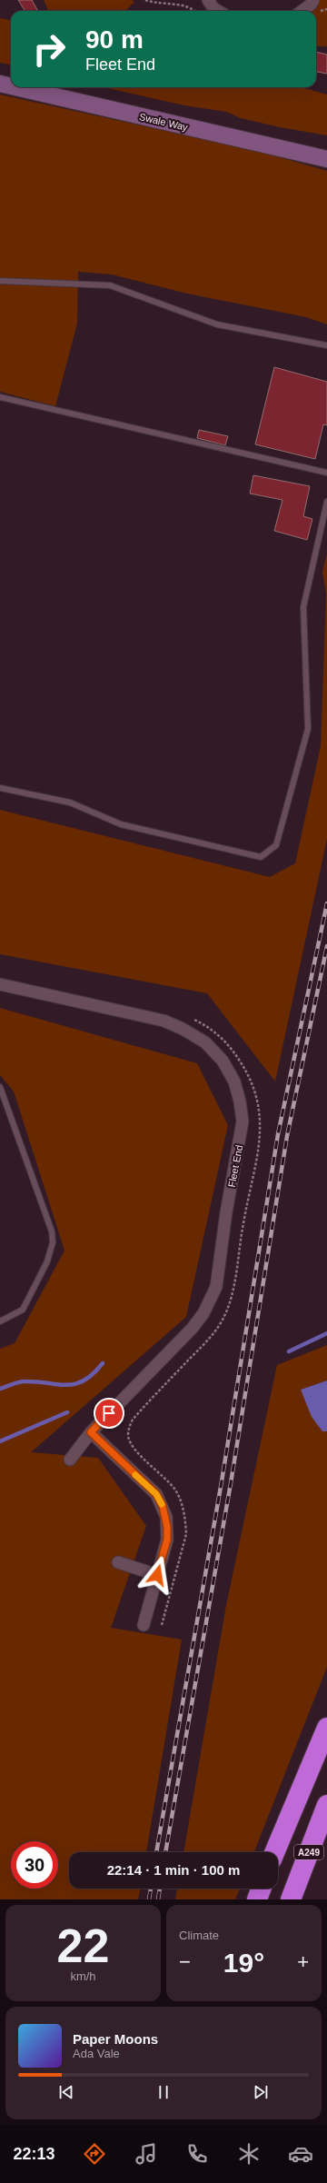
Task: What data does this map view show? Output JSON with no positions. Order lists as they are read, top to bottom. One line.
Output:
{"streets":{"highway":["A249"],"main road":["Swale Way"],"street":["Fleet End"]},"page":{"turn":["90 m","Fleet End"],"limit":"30","trip":"22:14 · 1 min · 100 m","tile":[["22","km/h"],"Climate"],"heat":["−","19°","+"],"song":["Paper Moons","Ada Vale"],"tabs":"22:13"}}
